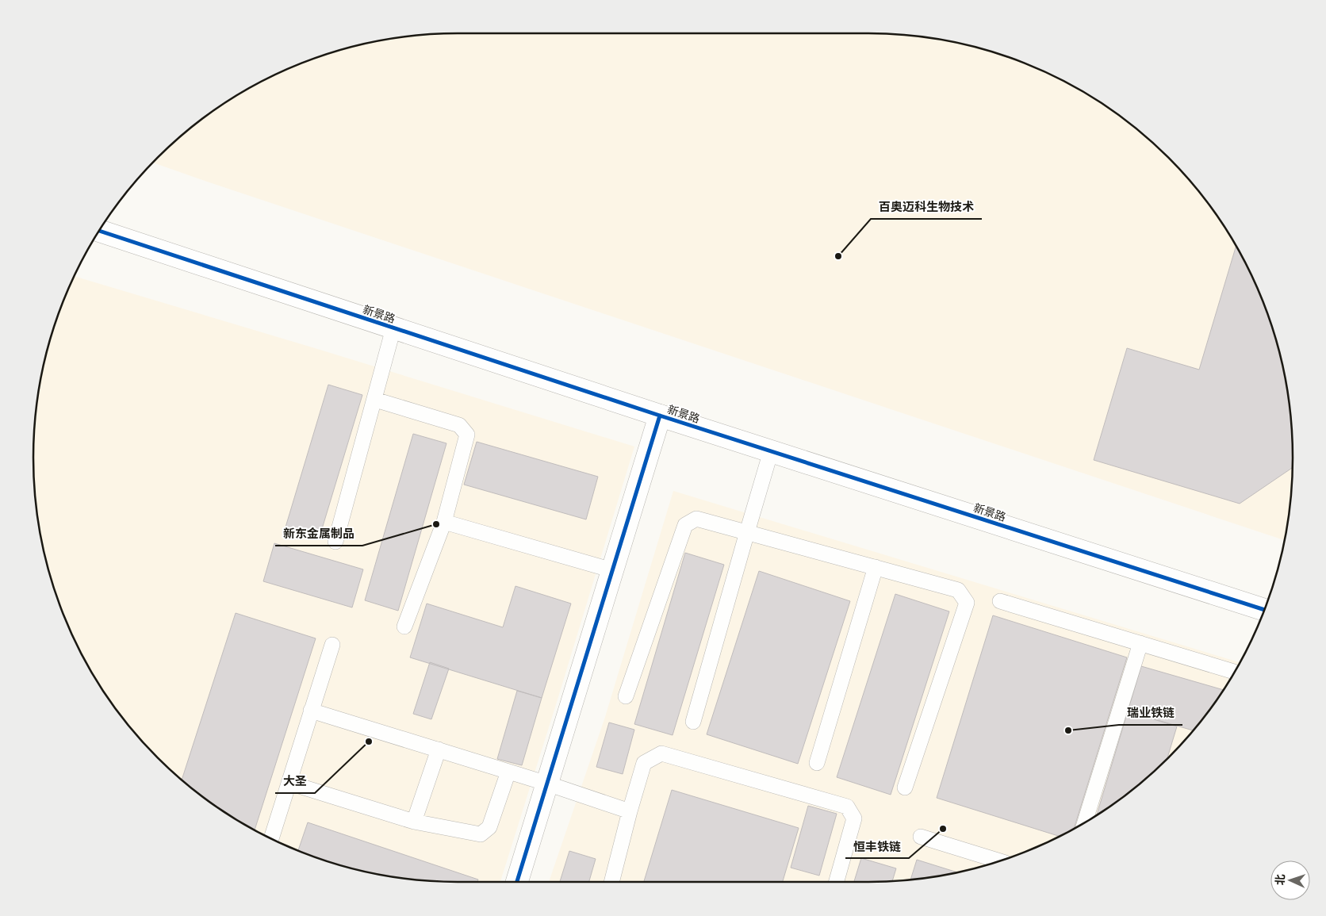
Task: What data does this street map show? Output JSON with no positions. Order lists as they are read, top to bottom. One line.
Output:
{"streets":{"street":["新景路"]},"places":["百奥迈科生物技术","新东金属制品","瑞业铁链","大圣","恒丰铁链"],"north":"left"}
